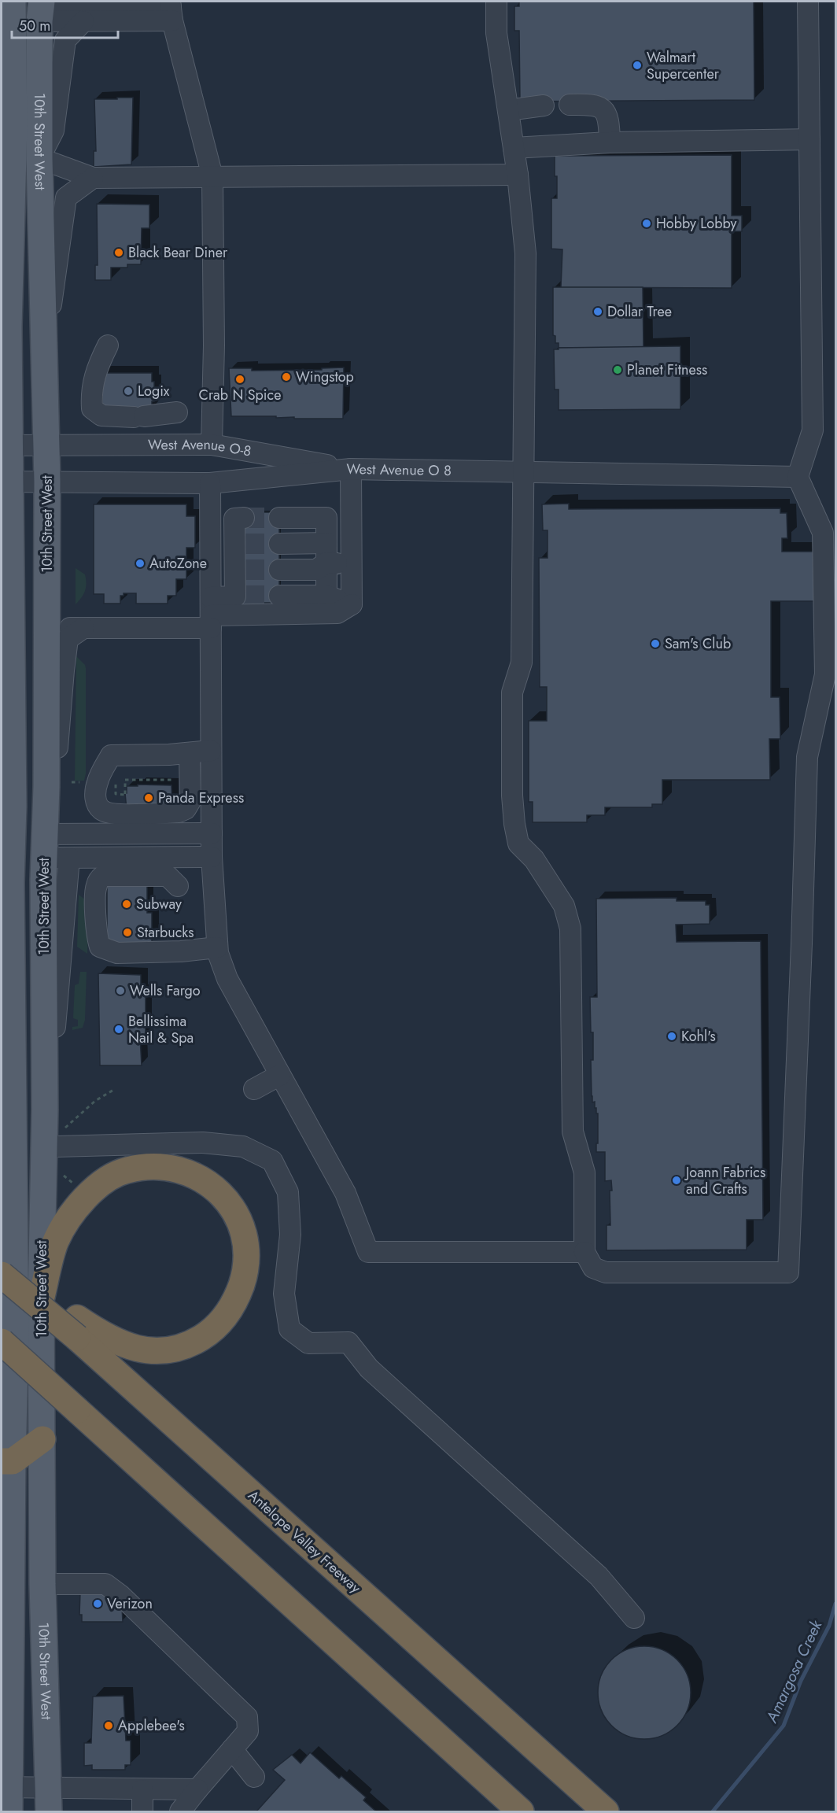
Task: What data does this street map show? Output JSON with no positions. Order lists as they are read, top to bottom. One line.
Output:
{"streets":{"highway":["Antelope Valley Freeway"],"main road":["10th Street West"],"street":["West Avenue O-8","West Avenue O 8"]},"crossings":[["10th Street West","West Avenue O-8"],["10th Street West","West Avenue O 8"],["West Avenue O-8","West Avenue O 8"]],"water":["Amargosa Creek"],"places":["Walmart Supercenter","Hobby Lobby","Black Bear Diner","Dollar Tree","Planet Fitness","Wingstop","Crab N Spice","Logix","AutoZone","Sam's Club","Panda Express","Subway","Starbucks","Wells Fargo","Bellissima Nail & Spa","Kohl's","Joann Fabrics and Crafts","Verizon","Applebee's"],"scale_bar":"50 m"}
